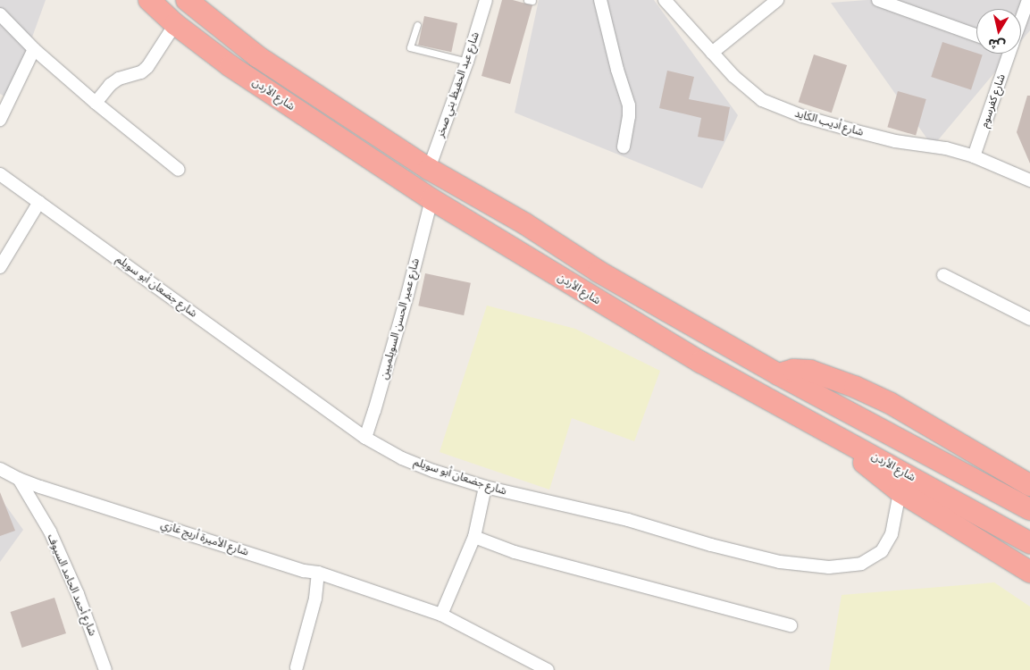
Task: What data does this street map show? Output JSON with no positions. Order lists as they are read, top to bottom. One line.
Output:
{"streets":{"highway":["شارع الأردن"],"street":["شارع عبد الحفيظ بني صخر","شارع كفرسوم","شارع أديب الكايد","شارع جضعان أبو سويلم","شارع عمير الحسن السويلميين","شارع الأميرة أريج غازي","شارع أحمد الحامد السيوف"]},"crossings":[["شارع عبد الحفيظ بني صخر","شارع الأردن"],["شارع الأردن","شارع جضعان أبو سويلم"],["شارع الأردن","شارع عمير الحسن السويلميين"],["شارع كفرسوم","شارع أديب الكايد"],["شارع جضعان أبو سويلم","شارع عمير الحسن السويلميين"],["شارع الأميرة أريج غازي","شارع أحمد الحامد السيوف"]],"north":"bottom"}
